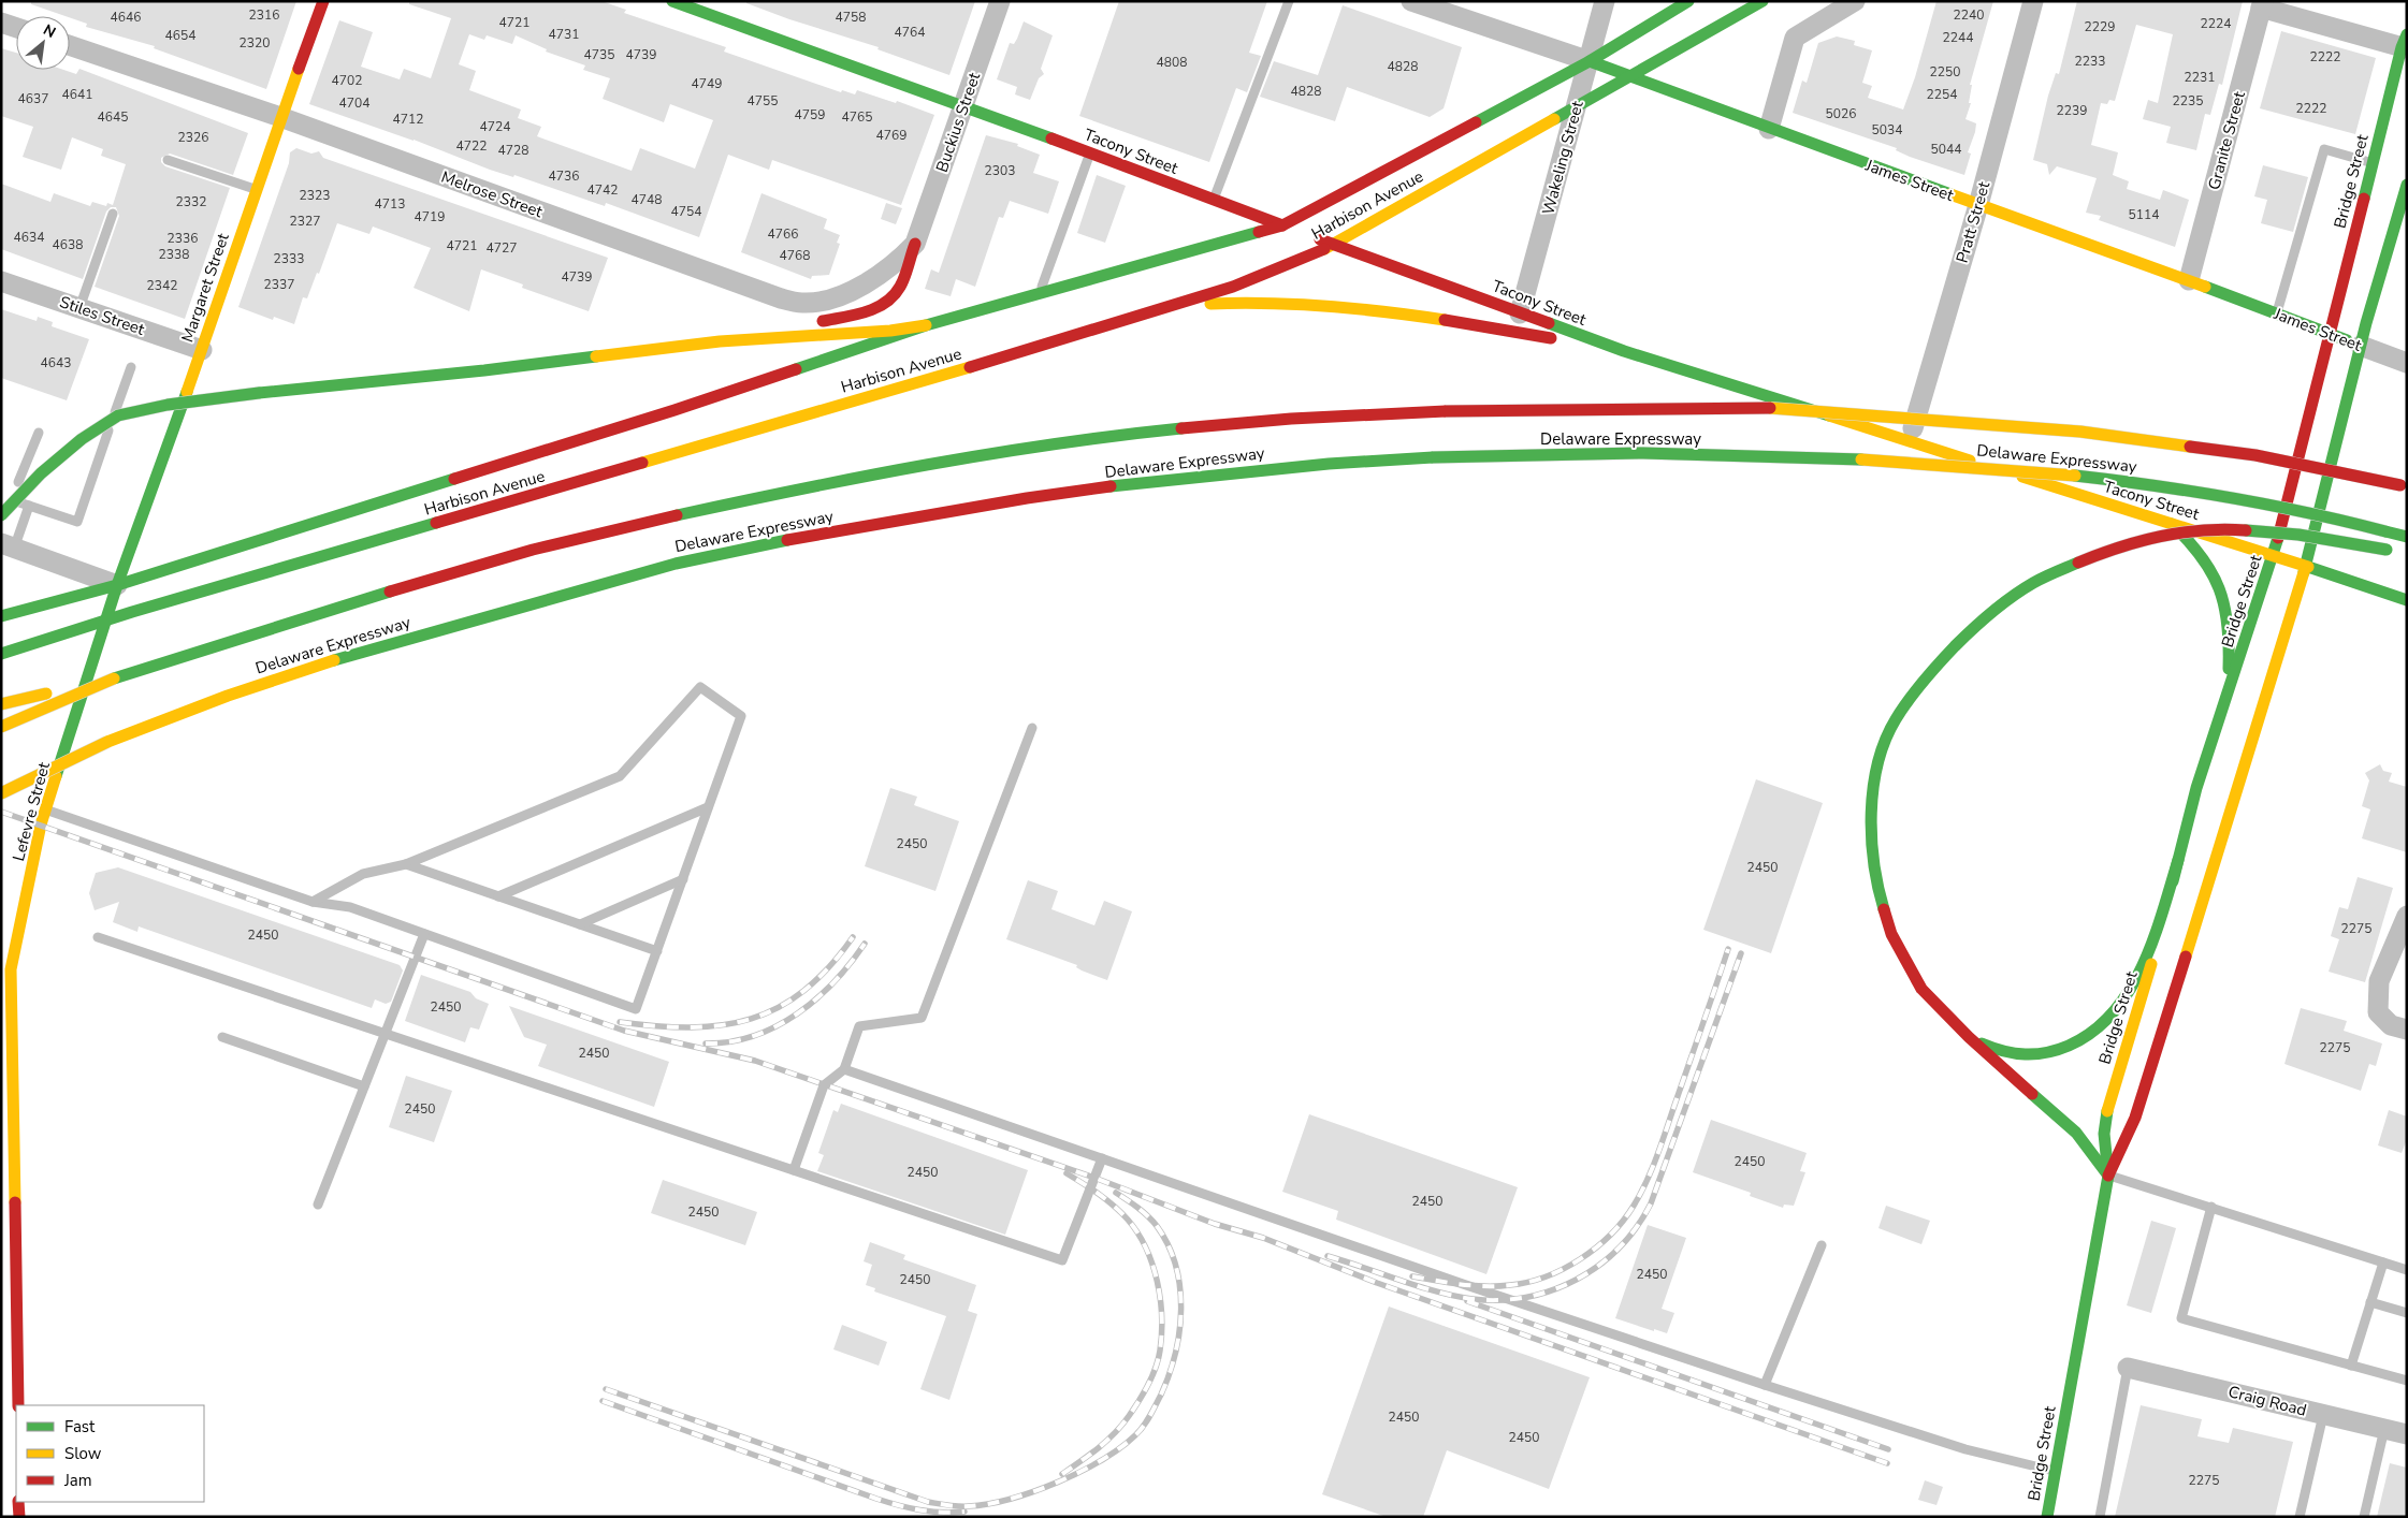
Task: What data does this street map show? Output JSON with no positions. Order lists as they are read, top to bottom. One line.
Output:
{"streets":{"main road":["Tacony Street","James Street","Bridge Street","Harbison Avenue","Margaret Street","Delaware Expressway","Lefevre Street"],"street":["Buckius Street","Granite Street","Wakeling Street","Melrose Street","Pratt Street","Stiles Street","Craig Road"]},"crossings":[["Buckius Street","Tacony Street"],["Buckius Street","Melrose Street"],["Granite Street","James Street"],["Tacony Street","Wakeling Street"],["Tacony Street","Bridge Street"],["Tacony Street","Harbison Avenue"],["Tacony Street","Pratt Street"],["Wakeling Street","James Street"],["Wakeling Street","Harbison Avenue"],["James Street","Bridge Street"],["James Street","Harbison Avenue"],["James Street","Pratt Street"],["Melrose Street","Margaret Street"],["Harbison Avenue","Margaret Street"],["Harbison Avenue","Lefevre Street"],["Margaret Street","Stiles Street"],["Margaret Street","Lefevre Street"]],"house_numbers":["2316","2240","4646","4758","4721","2224","2229","4764","4731","4654","2244","2320","4735","4739","2222","2233","4808","4828","2250","2231","4702","4749","4828","4641","2254","4637","4755","2235","4704","2222","2239","5026","4759","4645","4765","4712","4724","5034","4769","2326","4722","5044","4728","2303","4736","4742","2323","4748","2332","4713","4754","5114","4719","2327","4766","4634","2336","4638","4721","4727","2338","4768","2333","4739","2337","2342","4643","2450","2450","2275","2450","2450","2275","2450","2450","2450","2450","2450","2450","2450","2450","2450","2450","2275"],"legend":["Fast","Slow","Jam"],"north":"top right"}
